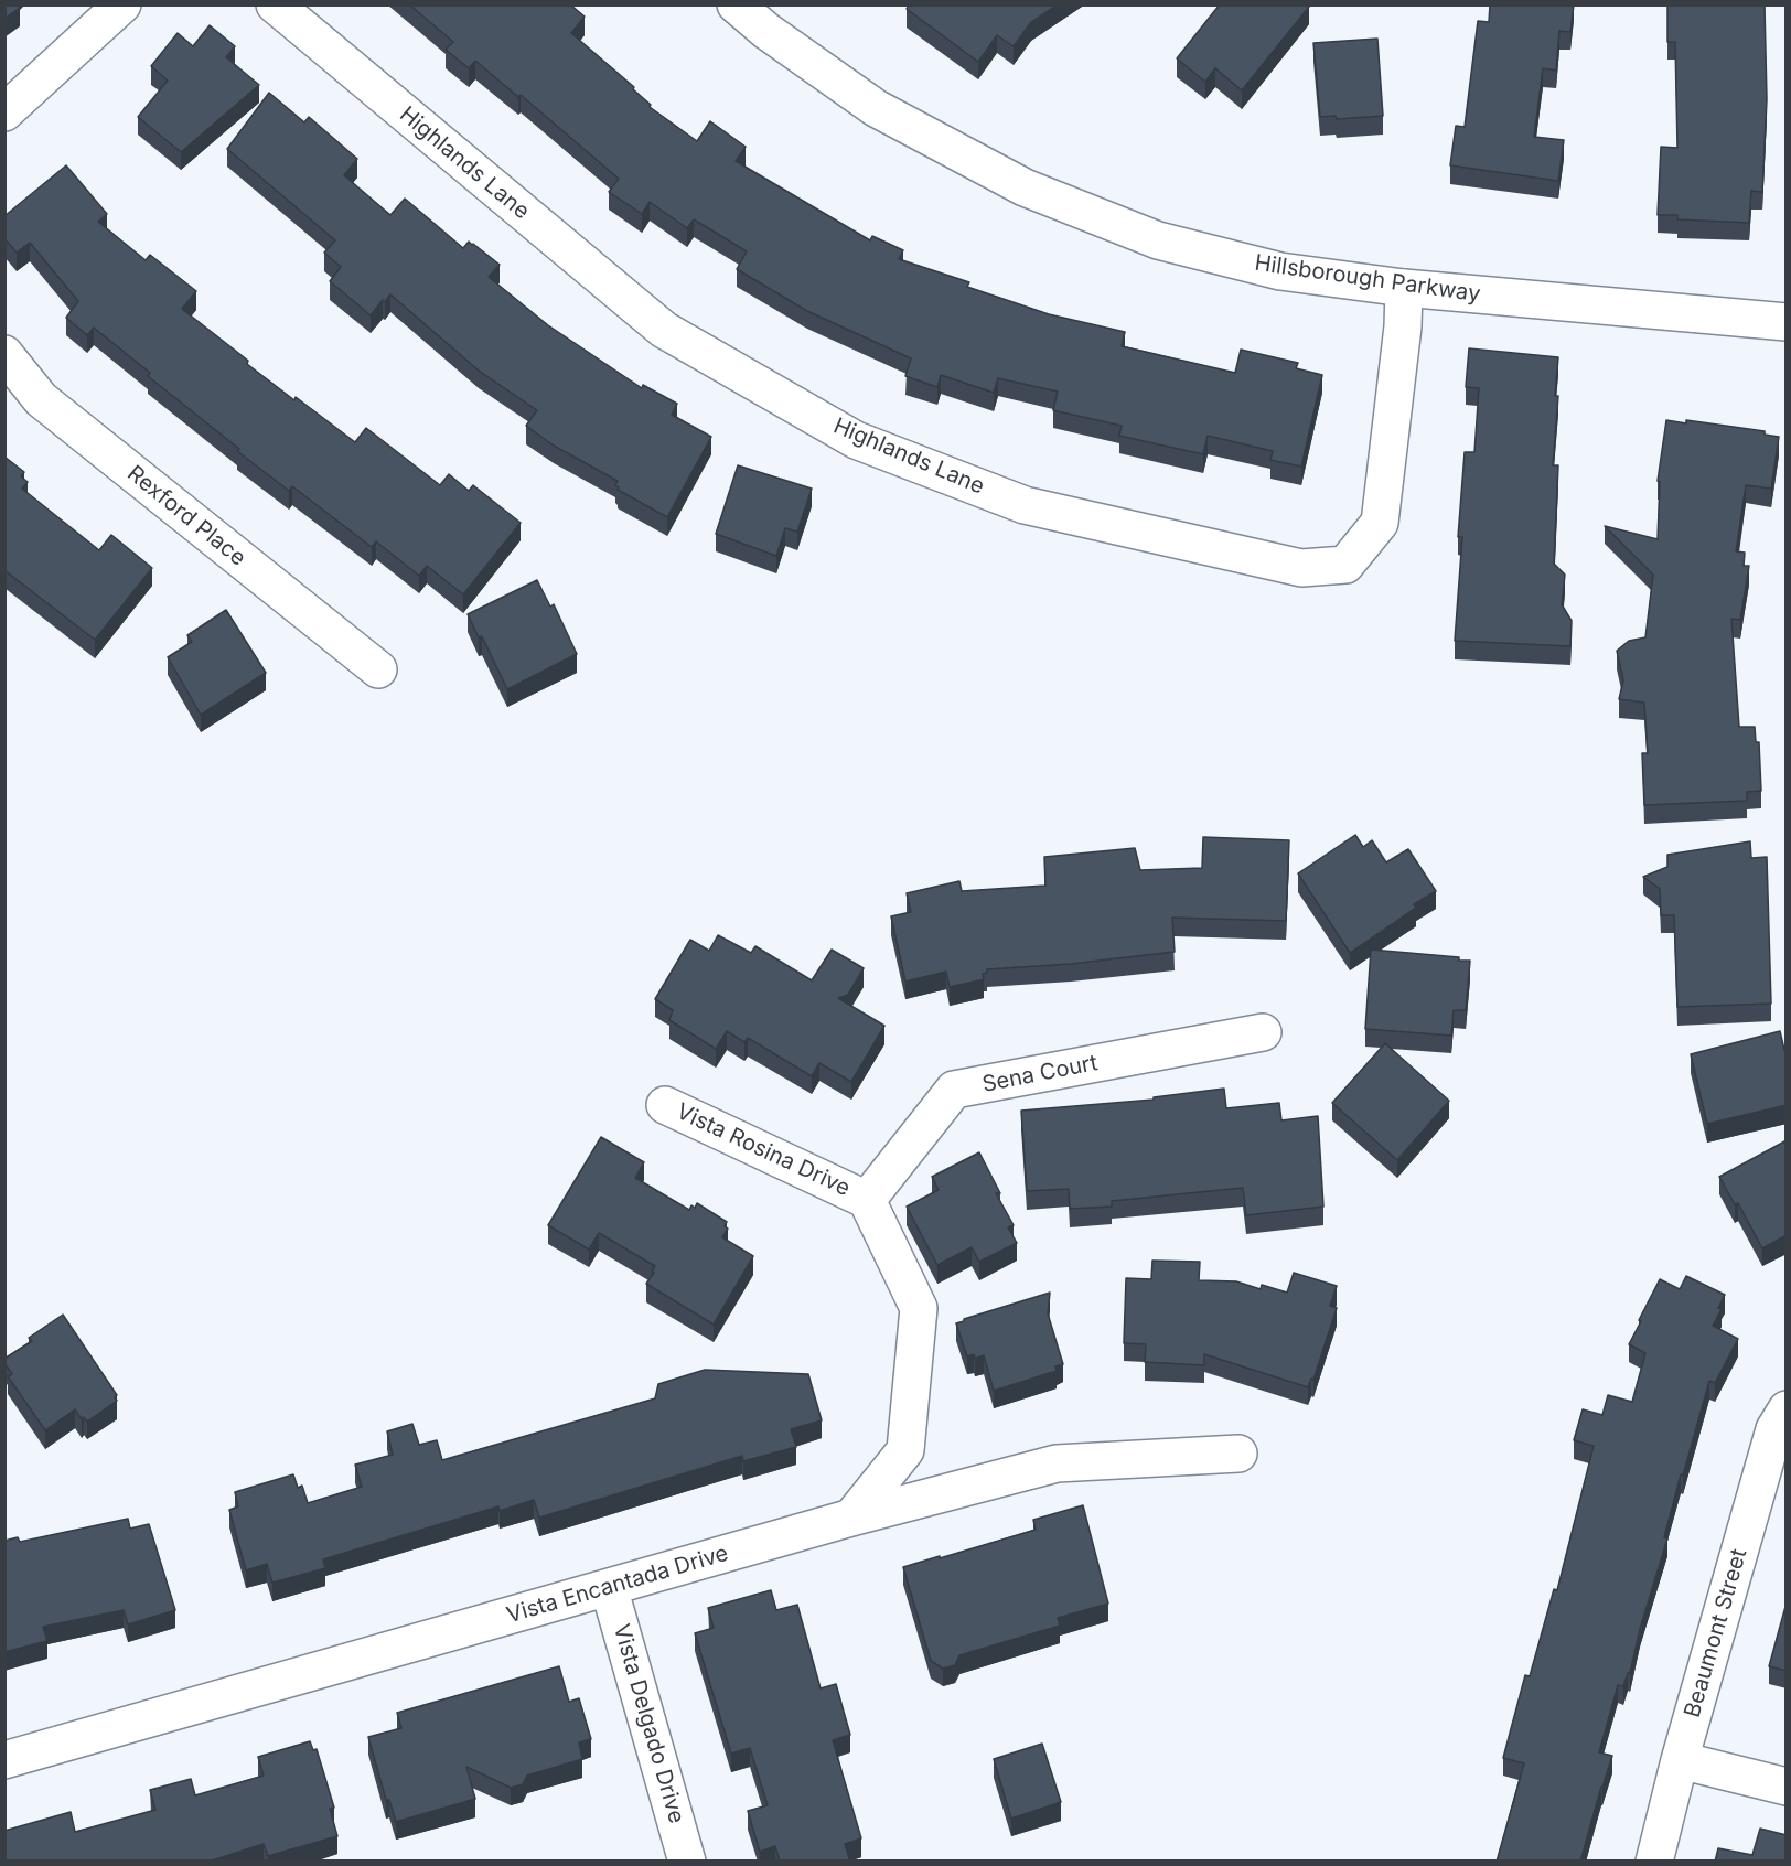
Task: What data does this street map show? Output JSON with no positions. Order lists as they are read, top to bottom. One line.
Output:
{"streets":{"street":["Highlands Lane","Hillsborough Parkway","Rexford Place","Sena Court","Vista Rosina Drive","Vista Encantada Drive","Beaumont Street","Vista Delgado Drive"]},"crossings":[["Highlands Lane","Hillsborough Parkway"],["Sena Court","Vista Rosina Drive"],["Vista Rosina Drive","Vista Encantada Drive"],["Vista Encantada Drive","Vista Delgado Drive"]]}
